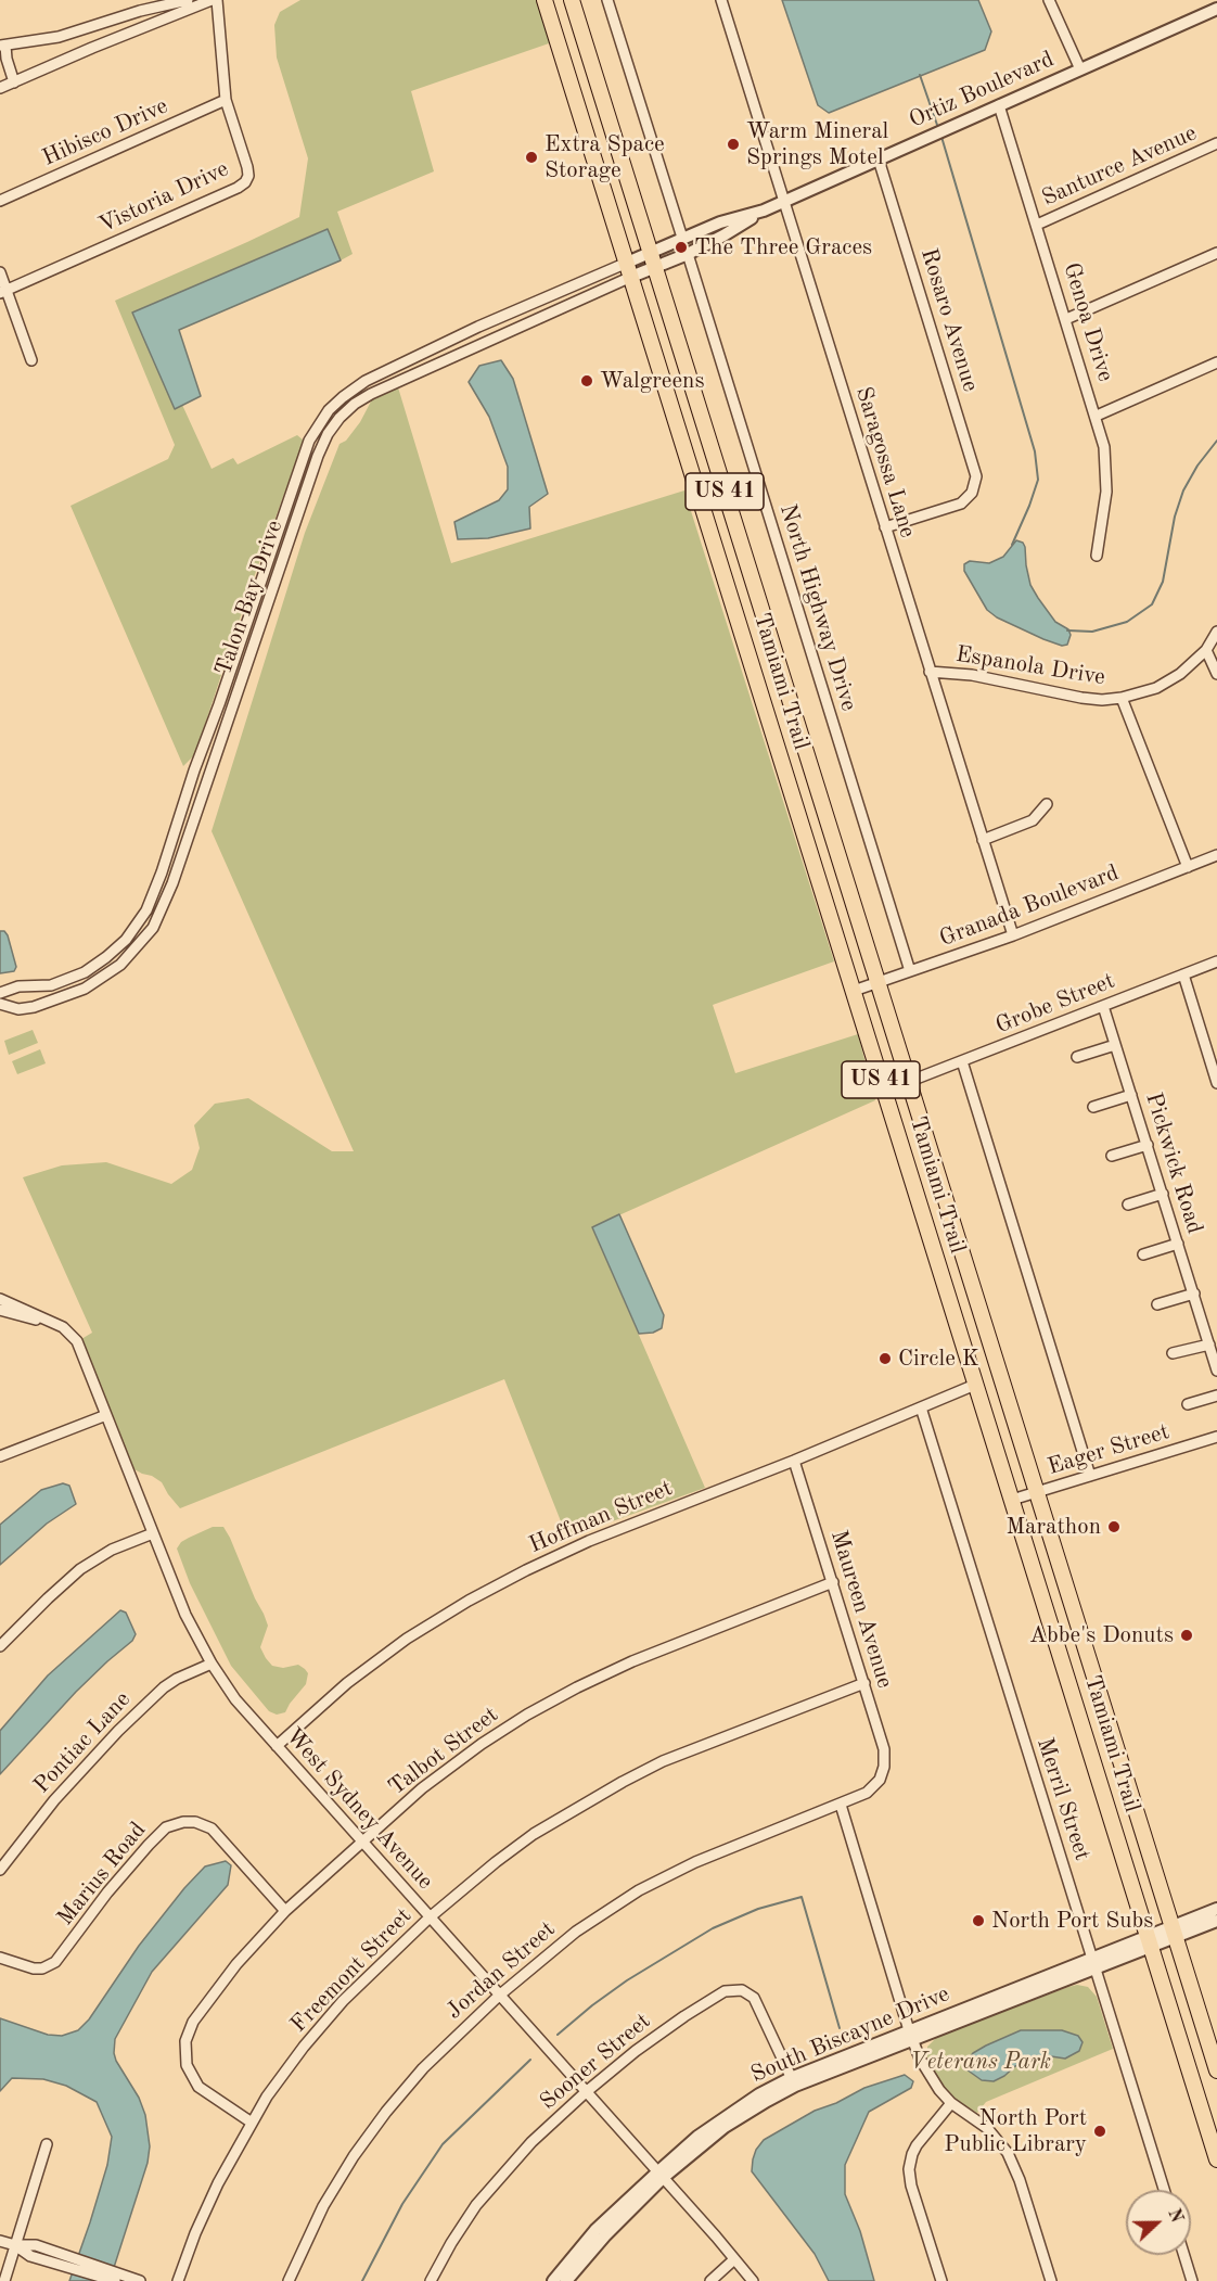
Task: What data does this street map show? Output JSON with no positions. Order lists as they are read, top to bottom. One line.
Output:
{"streets":{"main road":["US 41","Tamiami Trail"],"street":["Ortiz Boulevard","Hibisco Drive","Santurce Avenue","Vistoria Drive","Rosaro Avenue","Genoa Drive","Saragossa Lane","Talon Bay Drive","North Highway Drive","Espanola Drive","Granada Boulevard","Grobe Street","Pickwick Road","Eager Street","Hoffman Street","Maureen Avenue","Pontiac Lane","Talbot Street","Merril Street","West Sydney Avenue","Marius Road","Freemont Street","Jordan Street","South Biscayne Drive","Sooner Street"]},"crossings":[["Ortiz Boulevard","Rosaro Avenue"],["Ortiz Boulevard","Genoa Drive"],["Ortiz Boulevard","Saragossa Lane"],["Ortiz Boulevard","Talon Bay Drive"],["Ortiz Boulevard","North Highway Drive"],["Ortiz Boulevard","Tamiami Trail"],["Hibisco Drive","Vistoria Drive"],["Santurce Avenue","Genoa Drive"],["Rosaro Avenue","Saragossa Lane"],["Saragossa Lane","Espanola Drive"],["Saragossa Lane","Granada Boulevard"],["Talon Bay Drive","Tamiami Trail"],["North Highway Drive","Granada Boulevard"],["Tamiami Trail","Granada Boulevard"],["Tamiami Trail","Grobe Street"],["Tamiami Trail","Eager Street"],["Tamiami Trail","Hoffman Street"],["Tamiami Trail","South Biscayne Drive"],["Grobe Street","Pickwick Road"],["Hoffman Street","Maureen Avenue"],["Hoffman Street","Merril Street"],["Hoffman Street","West Sydney Avenue"],["Maureen Avenue","Talbot Street"],["Maureen Avenue","Freemont Street"],["Maureen Avenue","Jordan Street"],["Pontiac Lane","West Sydney Avenue"],["Talbot Street","West Sydney Avenue"],["Talbot Street","Marius Road"],["Talbot Street","Freemont Street"],["Merril Street","South Biscayne Drive"],["West Sydney Avenue","Freemont Street"],["West Sydney Avenue","Jordan Street"],["West Sydney Avenue","South Biscayne Drive"],["West Sydney Avenue","Sooner Street"],["South Biscayne Drive","Sooner Street"]],"parks":["Veterans Park"],"places":["Warm Mineral Springs Motel","Extra Space Storage","The Three Graces","Walgreens","Circle K","Marathon","Abbe's Donuts","North Port Subs","North Port Public Library"],"north":"right"}
